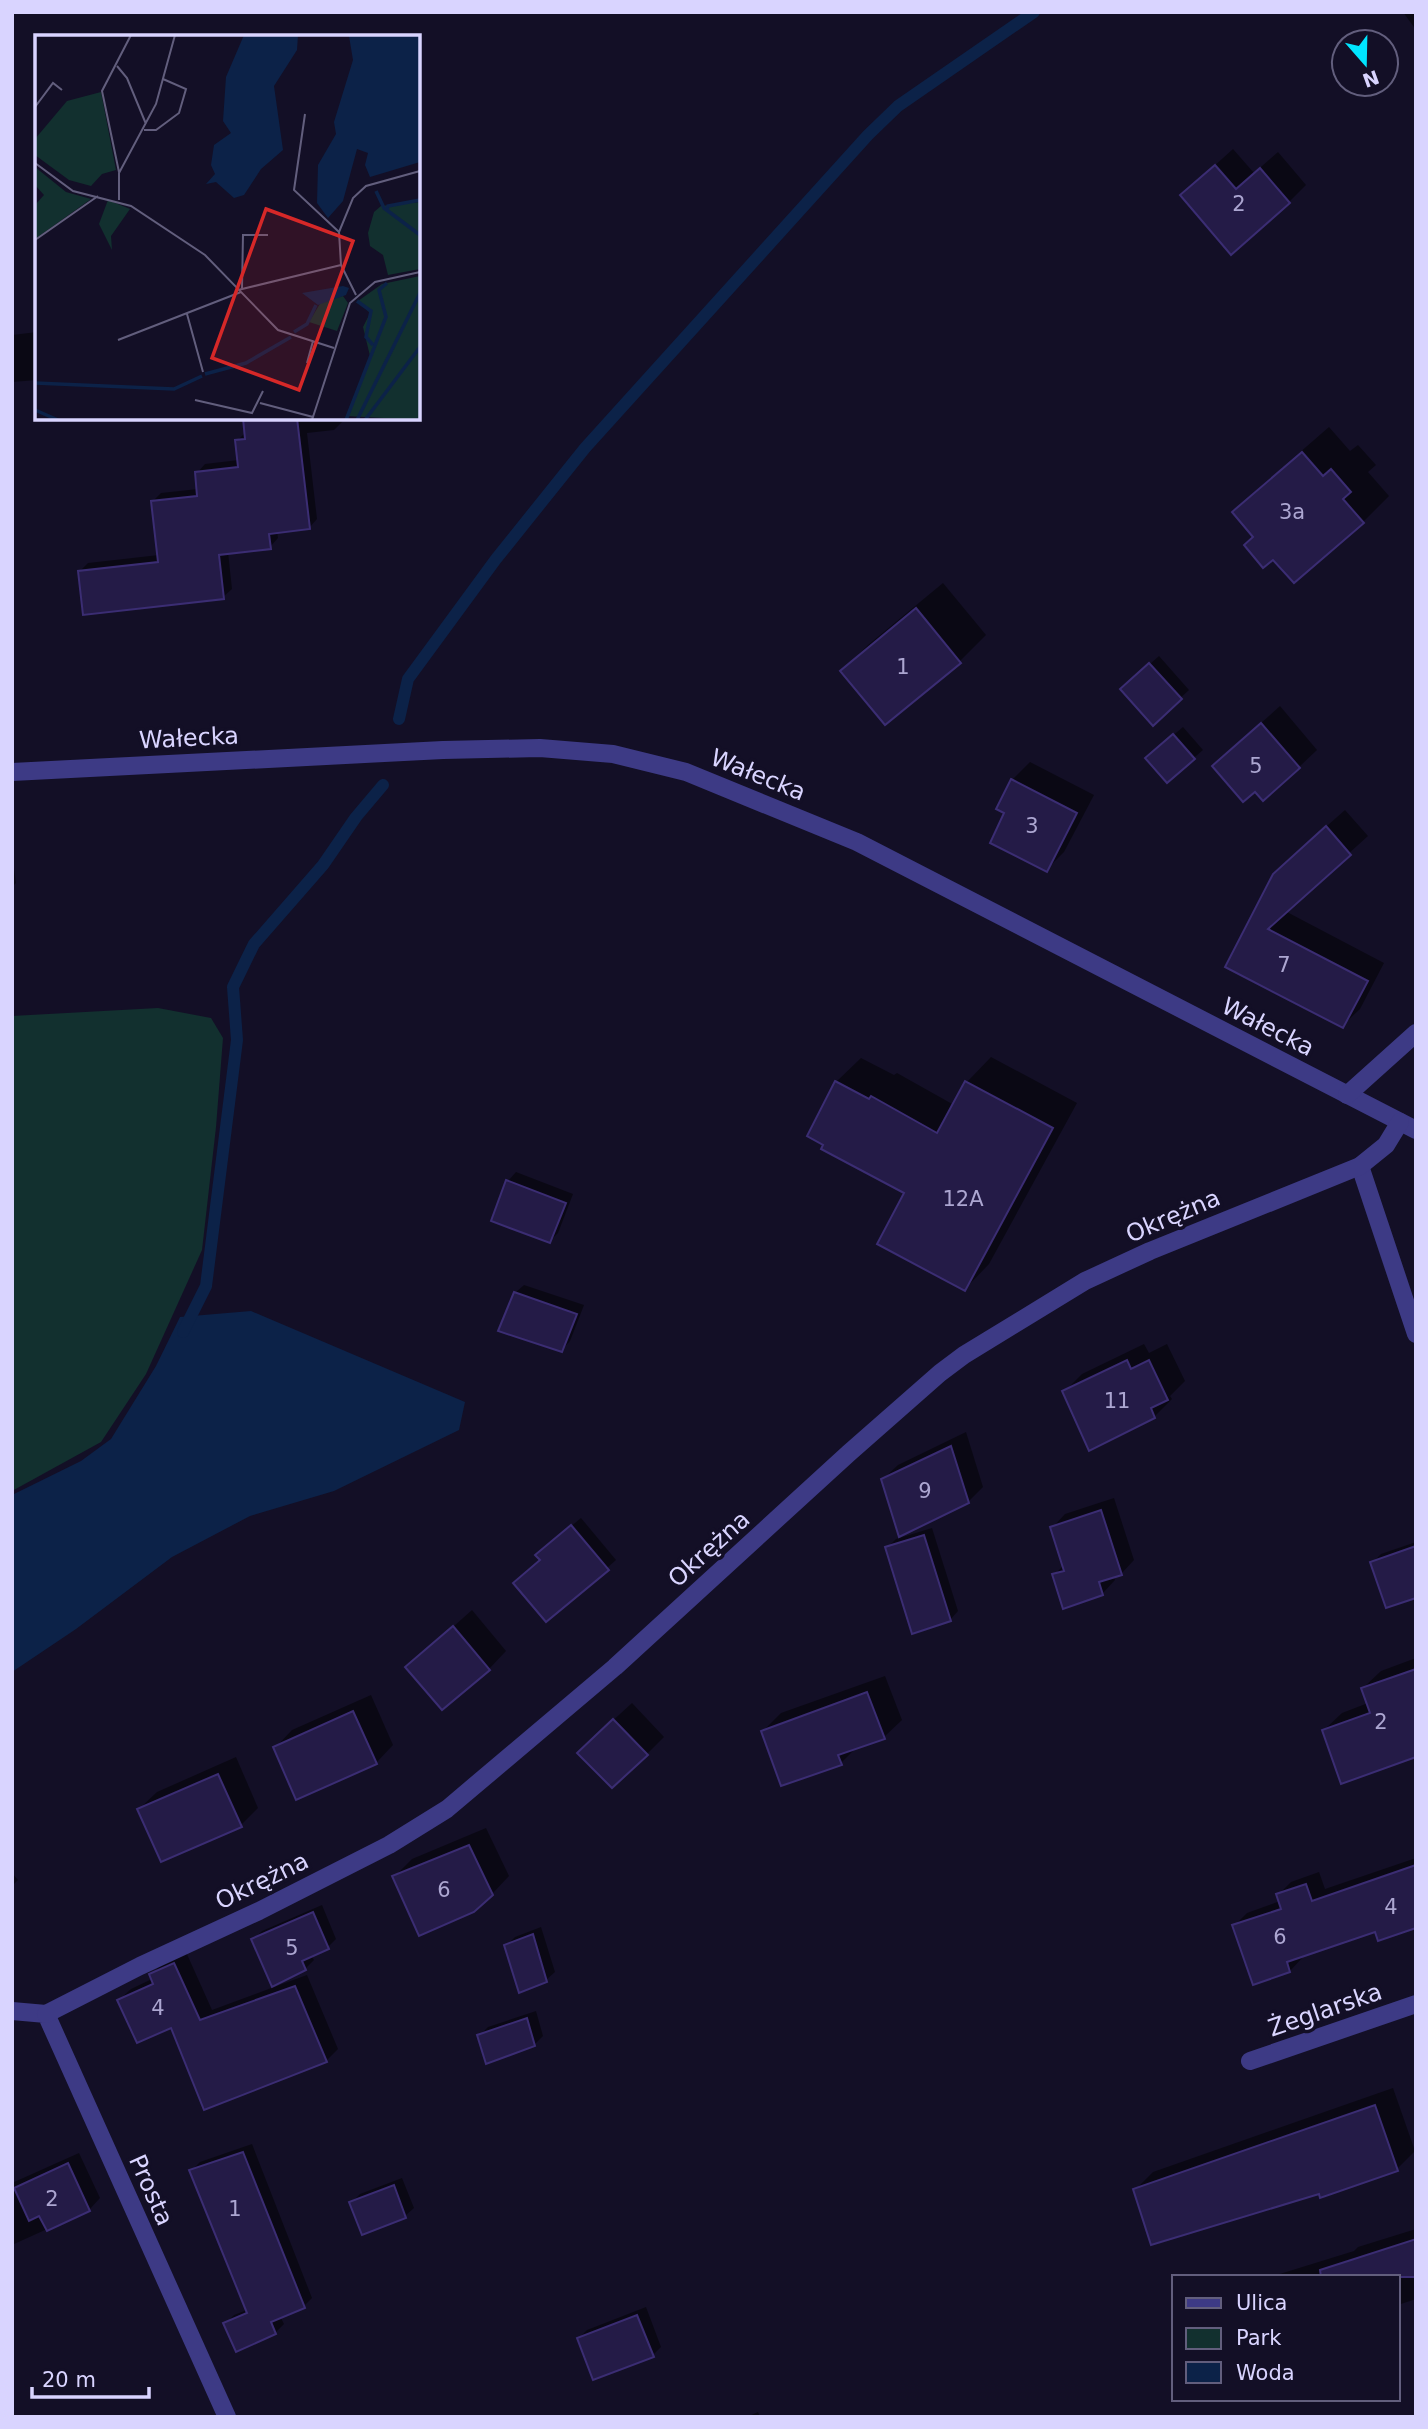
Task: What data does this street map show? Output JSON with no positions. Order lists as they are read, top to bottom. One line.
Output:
{"streets":{"street":["Wałecka","Okrężna","Żeglarska","Prosta"]},"crossings":[["Wałecka","Okrężna"],["Okrężna","Prosta"]],"house_numbers":["2","3a","1","5","3","7","12A","11","9","2","6","4","6","5","4","2","1"],"legend":["Ulica","Park","Woda"],"scale_bar":"20 m","north":"bottom"}
